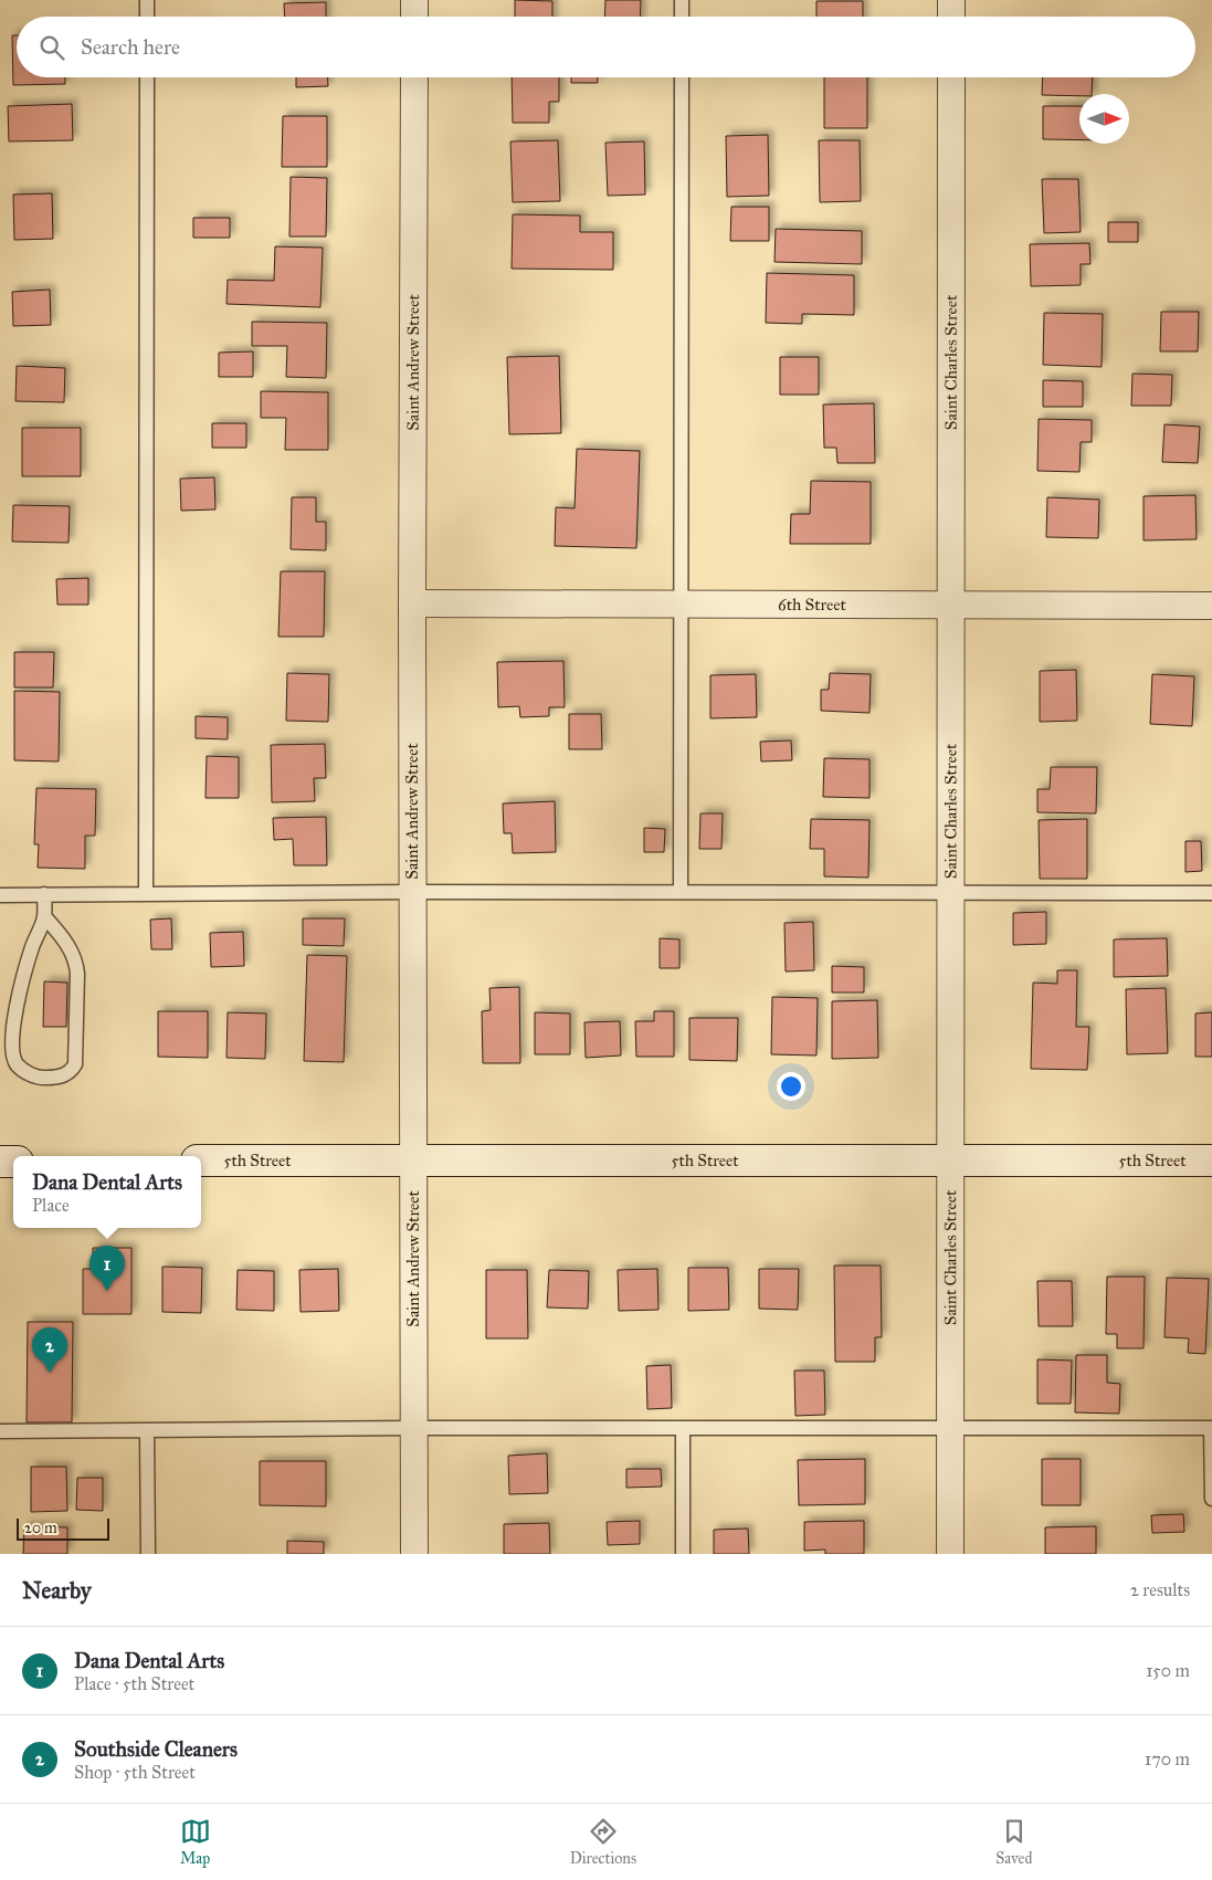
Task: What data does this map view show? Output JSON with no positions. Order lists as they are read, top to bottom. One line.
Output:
{"streets":{"main road":["5th Street"],"street":["Saint Andrew Street","Saint Charles Street","6th Street"]},"crossings":[["Saint Andrew Street","6th Street"],["Saint Andrew Street","5th Street"],["Saint Charles Street","6th Street"],["Saint Charles Street","5th Street"]],"scale_bar":"20 m","north":"right","page":{"search":"Search here","popup":["Dana Dental Arts","Place"],"pins":["1","2"],"scale":"20 m","heading":["Nearby","2 results"],"list":[{"mark":"1","name":"Dana Dental Arts","note":"Place · 5th Street","value":"150 m"},{"mark":"2","name":"Southside Cleaners","note":"Shop · 5th Street","value":"170 m"}],"nav":["Map","Directions","Saved"]}}
